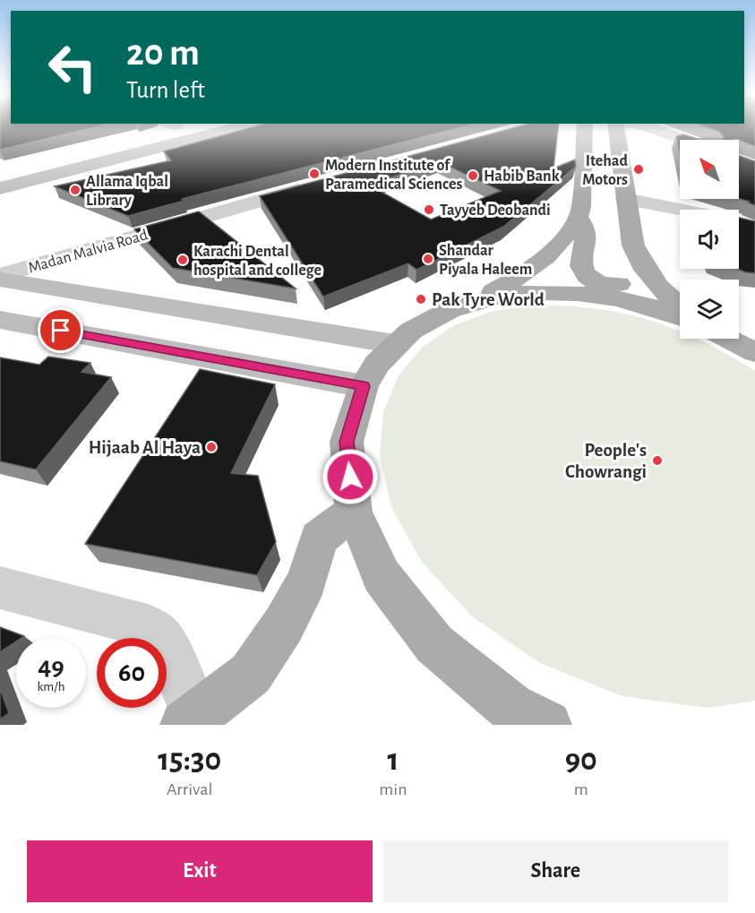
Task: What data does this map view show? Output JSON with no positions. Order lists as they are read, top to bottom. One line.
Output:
{"streets":{"street":["Madan Malvia Road"]},"places":["Itehad Motors","Modern Institute of Paramedical Sciences","Habib Bank","Allama Iqbal Library","Tayyeb Deobandi","Shandar Piyala Haleem","Karachi Dental hospital and college","Pak Tyre World","Hijaab Al Haya","People's Chowrangi"],"north":"top left","page":{"turn":["20 m","Turn left"],"speed":"49 km/h","limit":"60","eta":["15:30","Arrival","1","min","90","m"],"buttons":["Exit","Share"]}}
